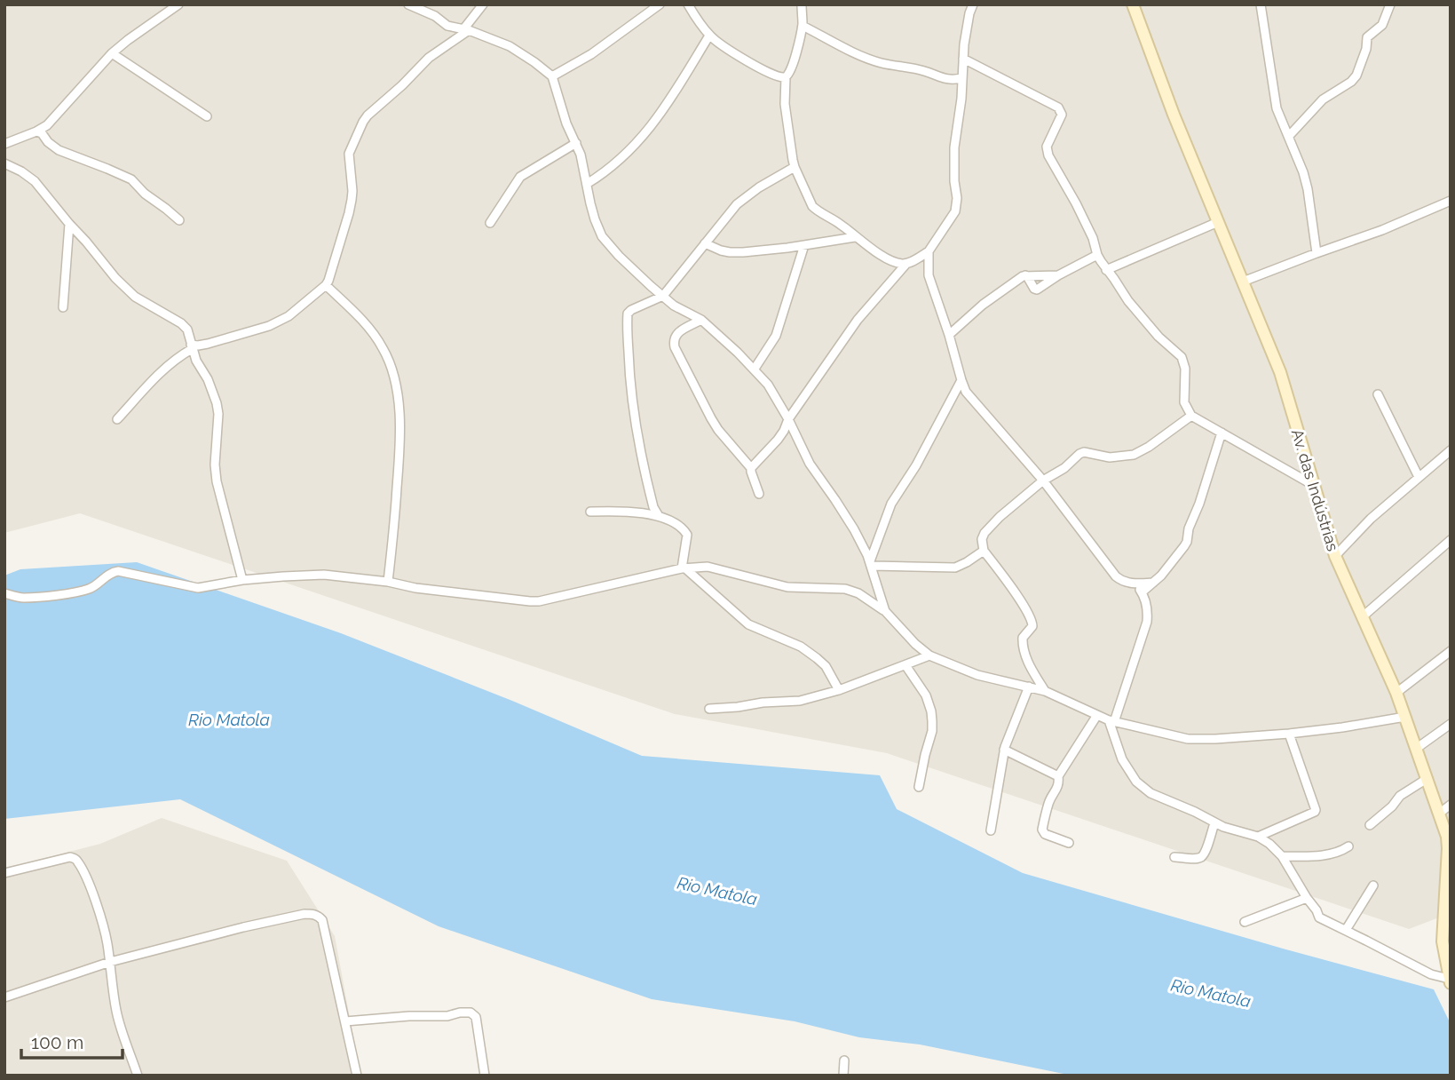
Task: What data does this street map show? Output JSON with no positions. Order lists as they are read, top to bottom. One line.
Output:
{"streets":{"street":["Av. das Indústrias"]},"water":["Rio Matola"],"scale_bar":"100 m"}
